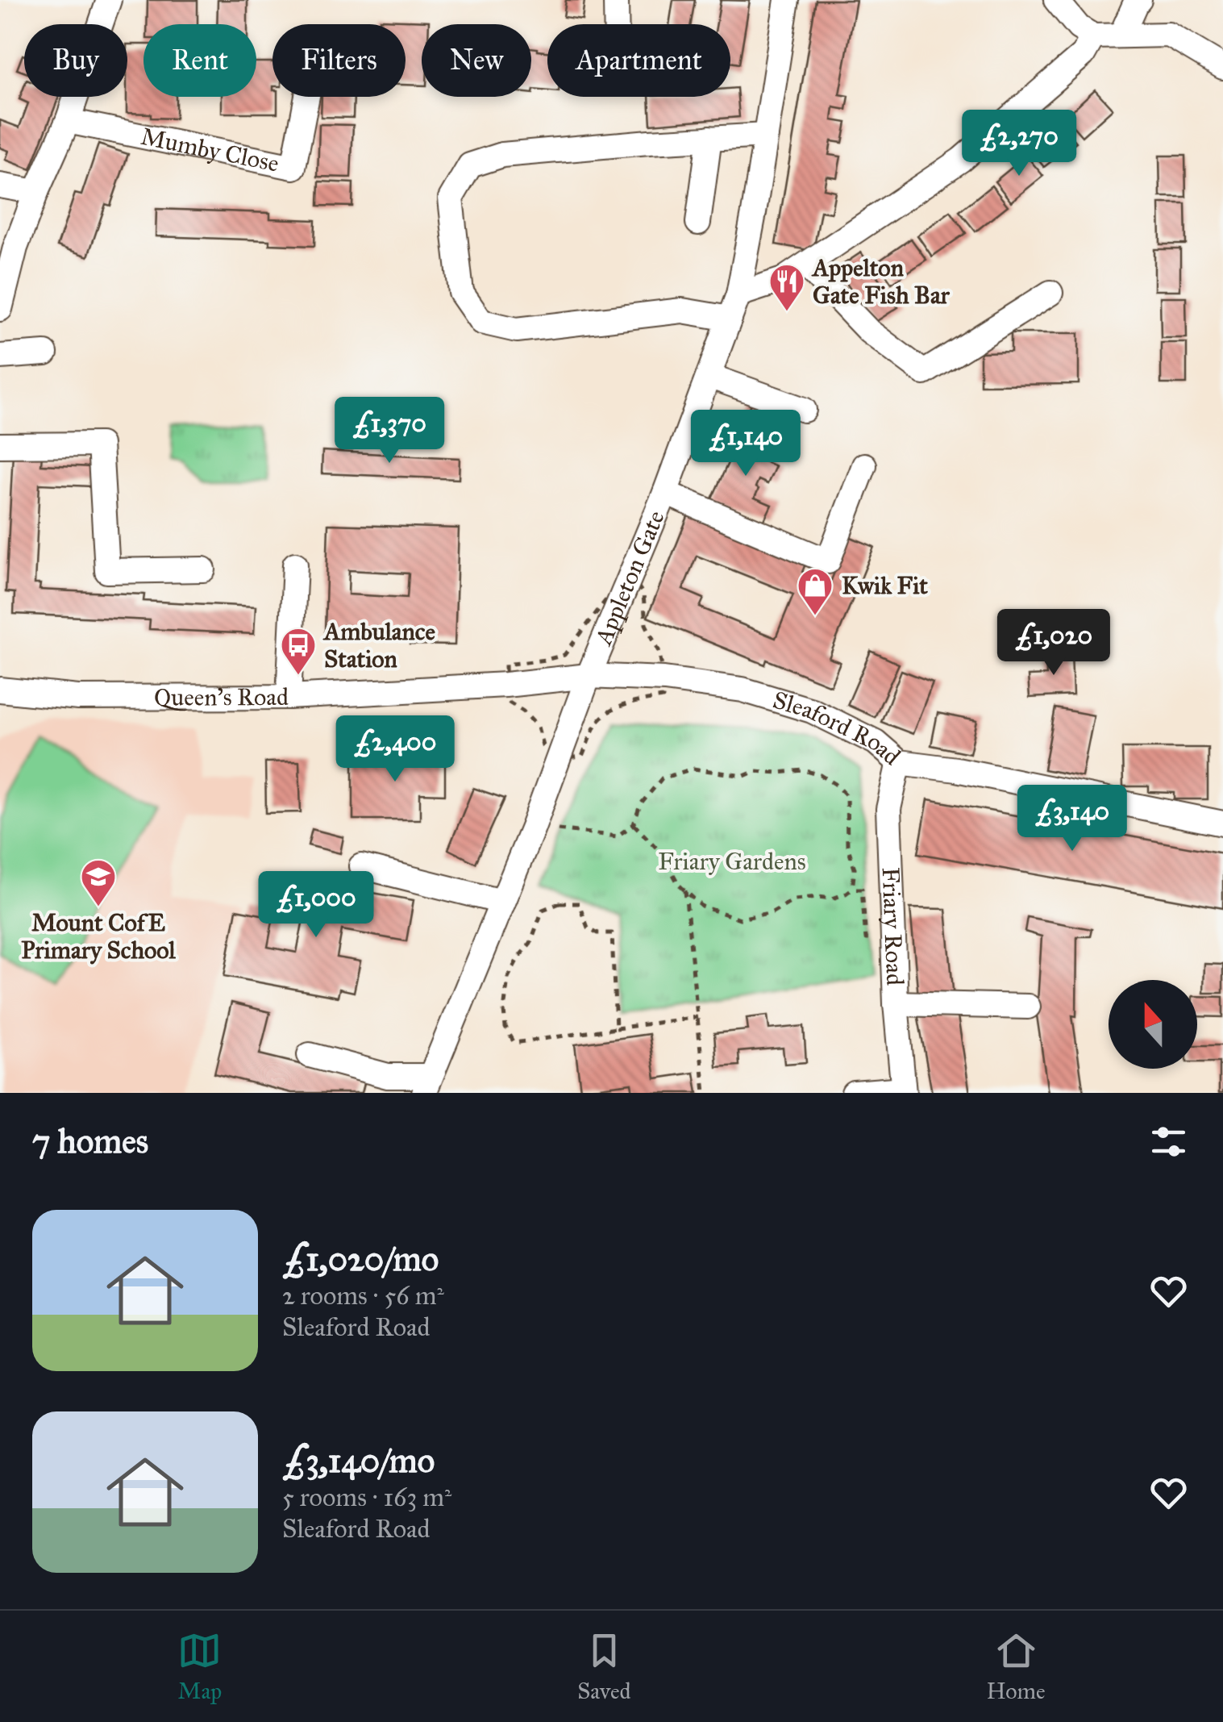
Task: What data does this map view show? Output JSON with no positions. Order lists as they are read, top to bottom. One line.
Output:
{"streets":{"street":["Mumby Close","Appleton Gate","Queen's Road","Sleaford Road","Friary Road"]},"crossings":[["Appleton Gate","Queen's Road"],["Appleton Gate","Sleaford Road"],["Queen's Road","Sleaford Road"],["Sleaford Road","Friary Road"]],"parks":["Friary Gardens"],"places":{"restaurant":["Appelton Gate Fish Bar"],"shop":["Kwik Fit"],"bus stop":["Ambulance Station"],"school or university":["Mount CofE Primary School"]},"north":"top","page":{"chip":["Buy","Rent","Filters","New","Apartment"],"price":["£2,270","£1,370","£1,140","£1,020","£2,400","£3,140","£1,000"],"heading":"7 homes","list":[{"name":"£1,020/mo","note":"2 rooms · 56 m² · Sleaford Road"},{"name":"£3,140/mo","note":"5 rooms · 163 m² · Sleaford Road"}],"tabs":["Map","Saved","Home"]}}
